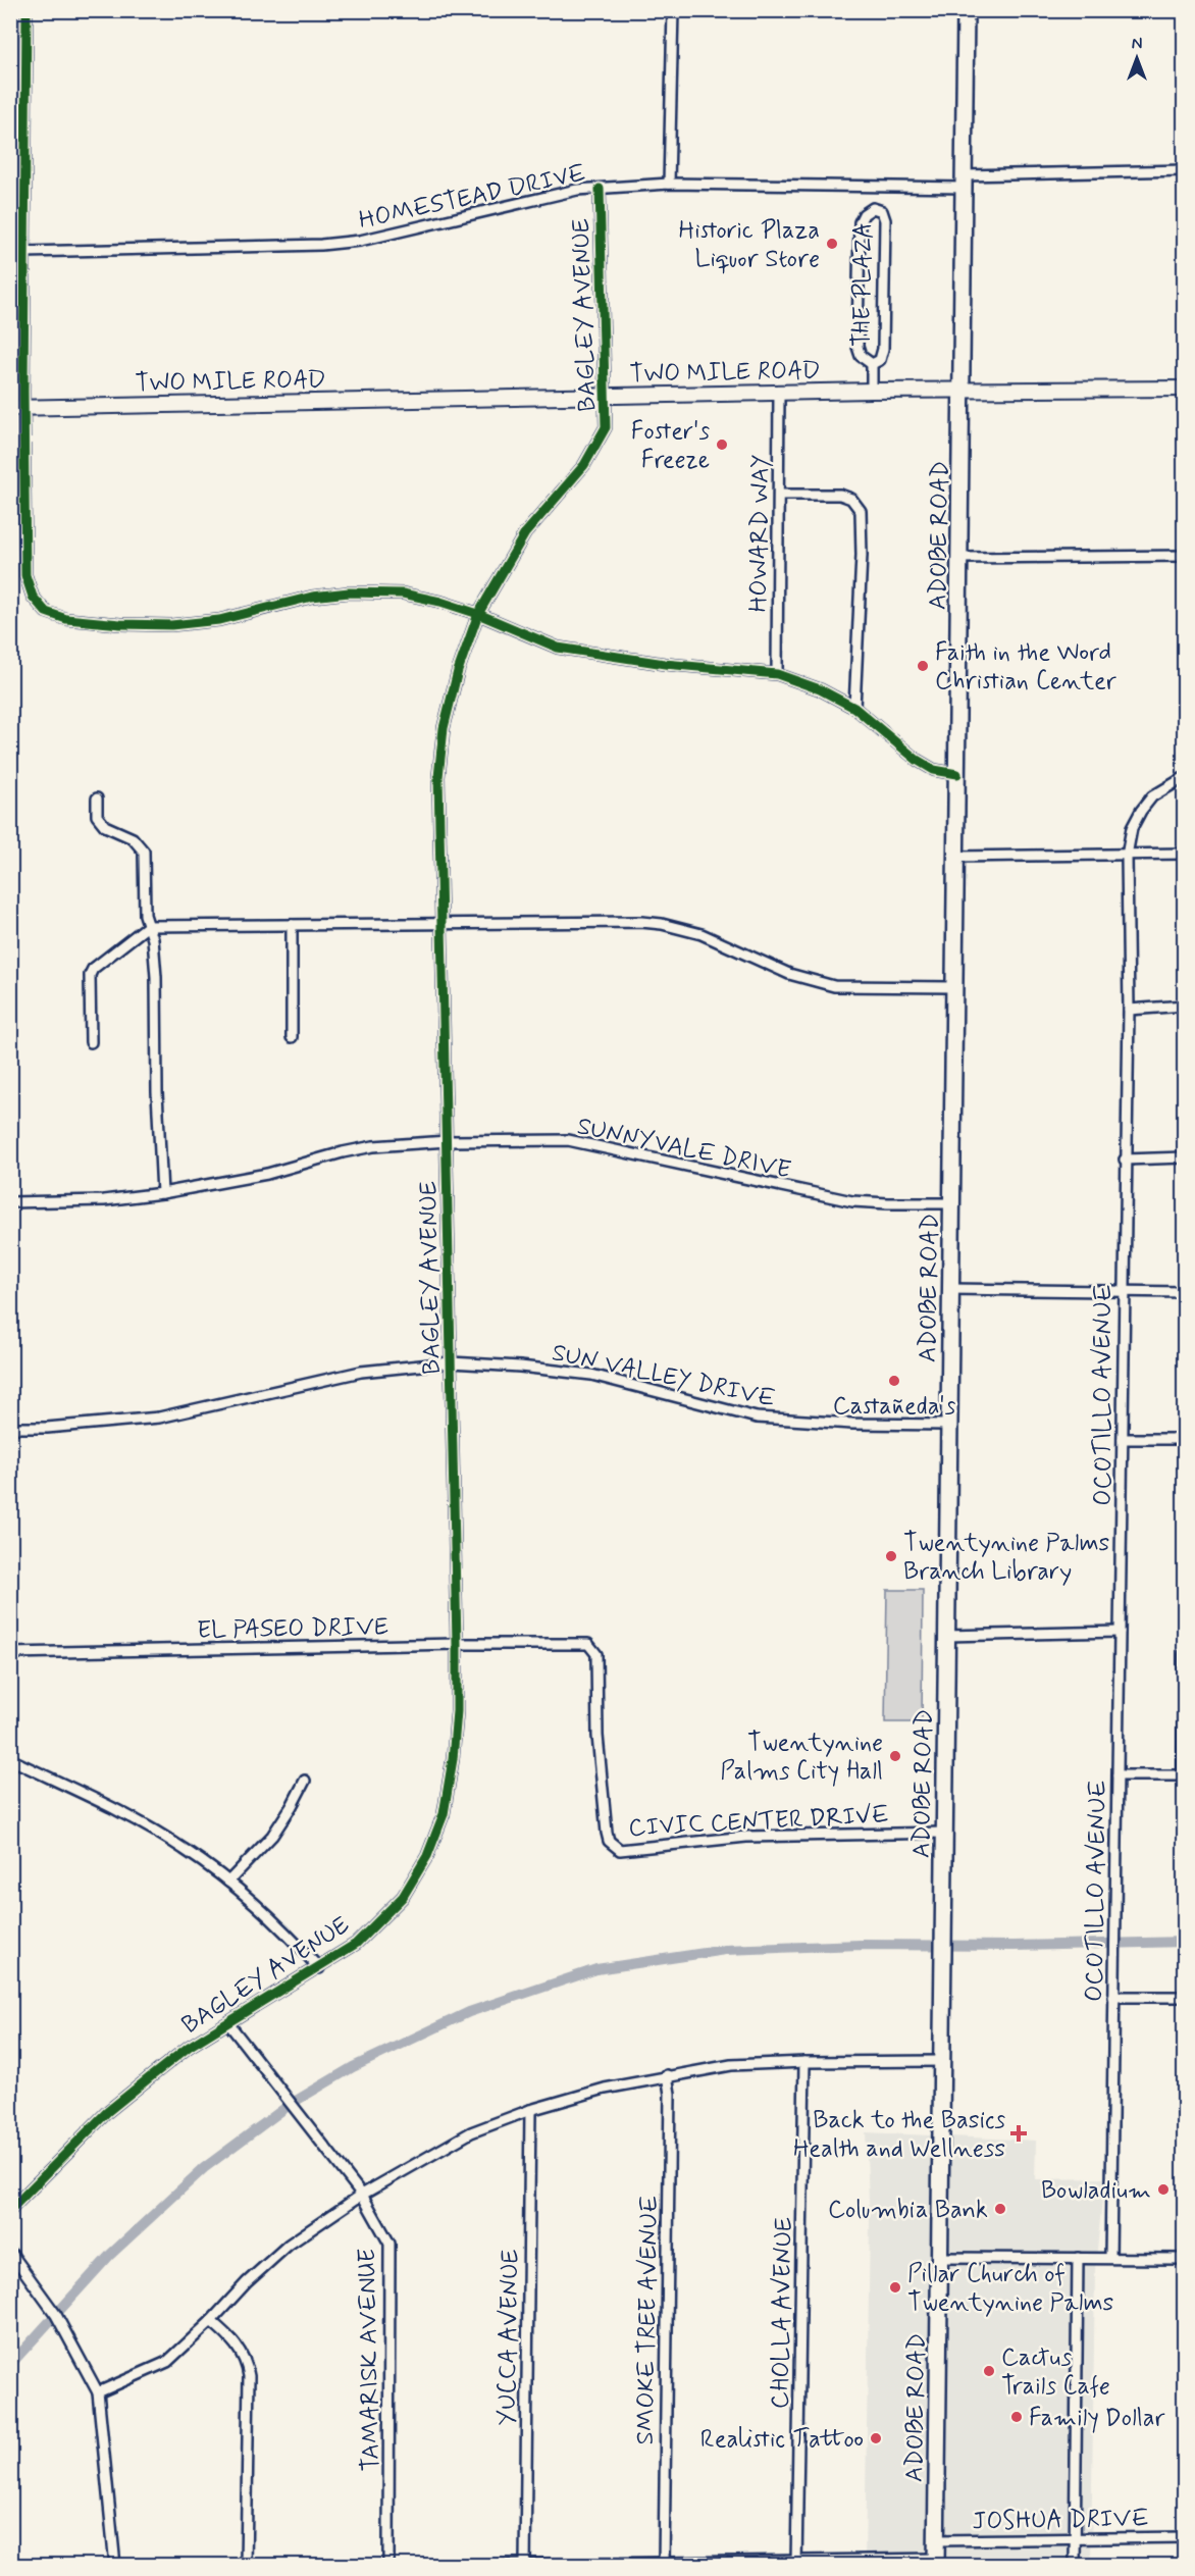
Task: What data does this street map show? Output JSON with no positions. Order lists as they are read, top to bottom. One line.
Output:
{"streets":{"main road":["TWO MILE ROAD","ADOBE ROAD"],"street":["HOMESTEAD DRIVE","THE PLAZA","BAGLEY AVENUE","HOWARD WAY","SUNNYVALE DRIVE","SUN VALLEY DRIVE","OCOTILLO AVENUE","EL PASEO DRIVE","CIVIC CENTER DRIVE","CHOLLA AVENUE","SMOKE TREE AVENUE","YUCCA AVENUE","TAMARISK AVENUE","JOSHUA DRIVE"]},"crossings":[["HOMESTEAD DRIVE","THE PLAZA"],["HOMESTEAD DRIVE","BAGLEY AVENUE"],["HOMESTEAD DRIVE","ADOBE ROAD"],["THE PLAZA","TWO MILE ROAD"],["BAGLEY AVENUE","TWO MILE ROAD"],["BAGLEY AVENUE","SUNNYVALE DRIVE"],["BAGLEY AVENUE","SUN VALLEY DRIVE"],["BAGLEY AVENUE","EL PASEO DRIVE"],["BAGLEY AVENUE","TAMARISK AVENUE"],["TWO MILE ROAD","HOWARD WAY"],["TWO MILE ROAD","ADOBE ROAD"],["ADOBE ROAD","SUNNYVALE DRIVE"],["ADOBE ROAD","SUN VALLEY DRIVE"],["ADOBE ROAD","CIVIC CENTER DRIVE"],["ADOBE ROAD","JOSHUA DRIVE"],["EL PASEO DRIVE","CIVIC CENTER DRIVE"]],"places":{"other":["Historic Plaza Liquor Store","Foster's Freeze","Faith in the Word Christian Center","Castañeda's","Twentynine Palms Branch Library","Twentynine Palms City Hall","Bowladium","Columbia Bank","Pillar Church of Twentynine Palms","Cactus Trails Cafe","Family Dollar","Realistic Tattoo"],"health":["Back to the Basics Health and Wellness"]},"north":"top"}
